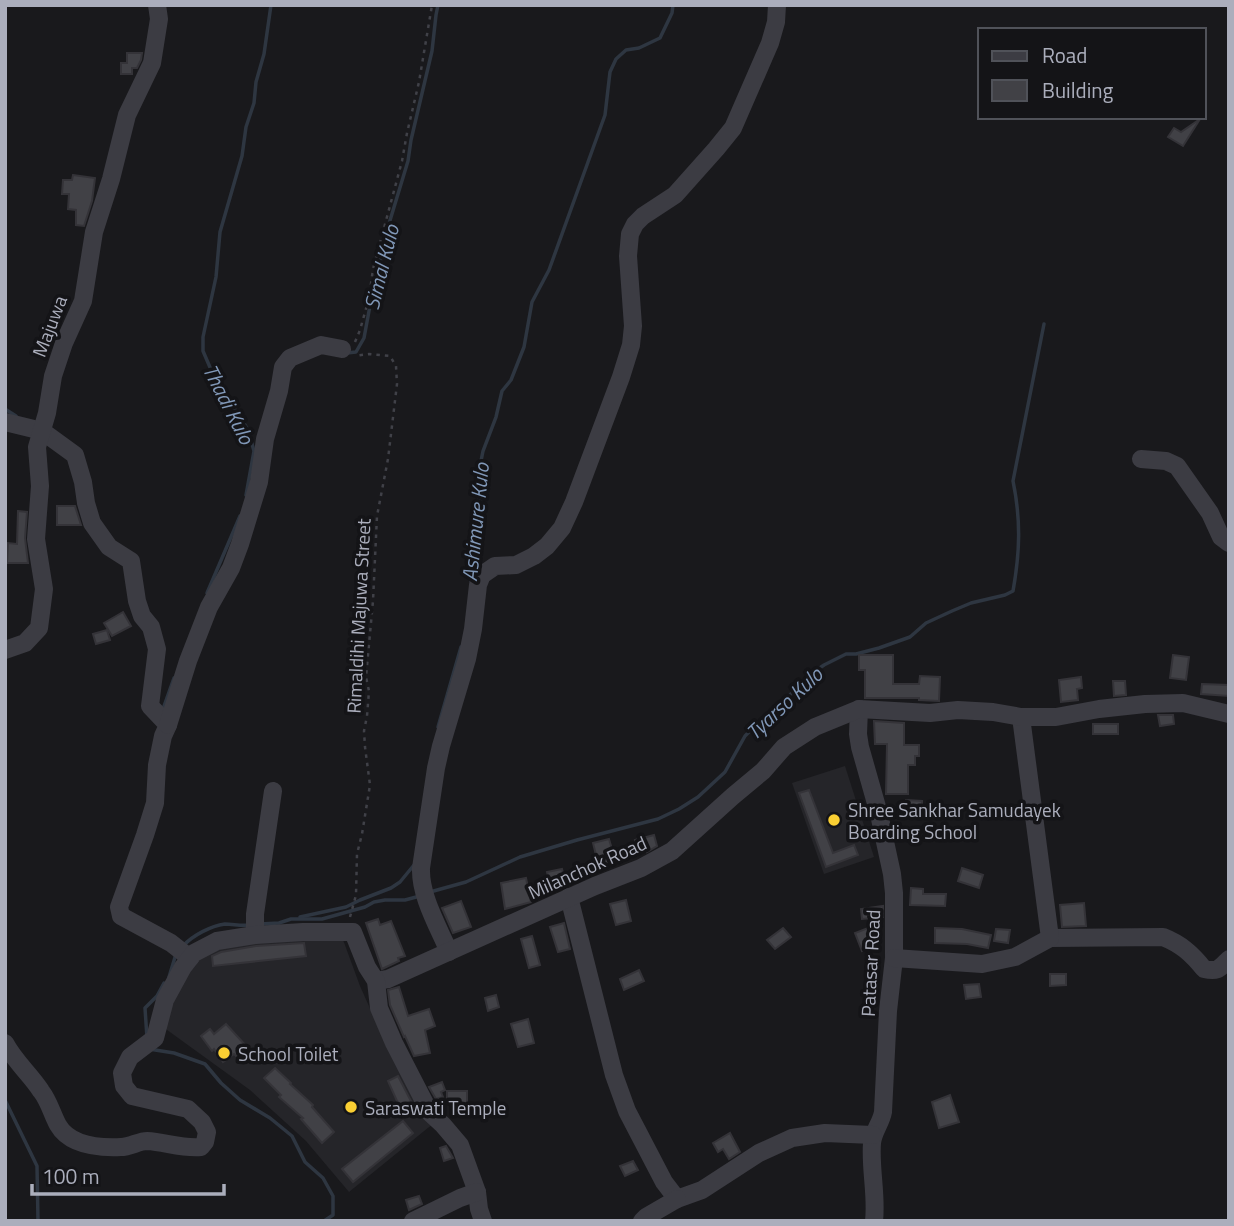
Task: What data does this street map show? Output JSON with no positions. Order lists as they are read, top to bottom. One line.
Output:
{"streets":{"street":["Majuwa","Milanchok Road","Patasar Road"],"path":["Rimaldihi Majuwa Street"]},"crossings":[["Milanchok Road","Patasar Road"]],"water":["Simal Kulo","Thadi Kulo","Ashimure Kulo","Tyarso Kulo"],"places":["Shree Sankhar Samudayek Boarding School","School Toilet","Saraswati Temple"],"legend":["Road","Building"],"scale_bar":"100 m"}
